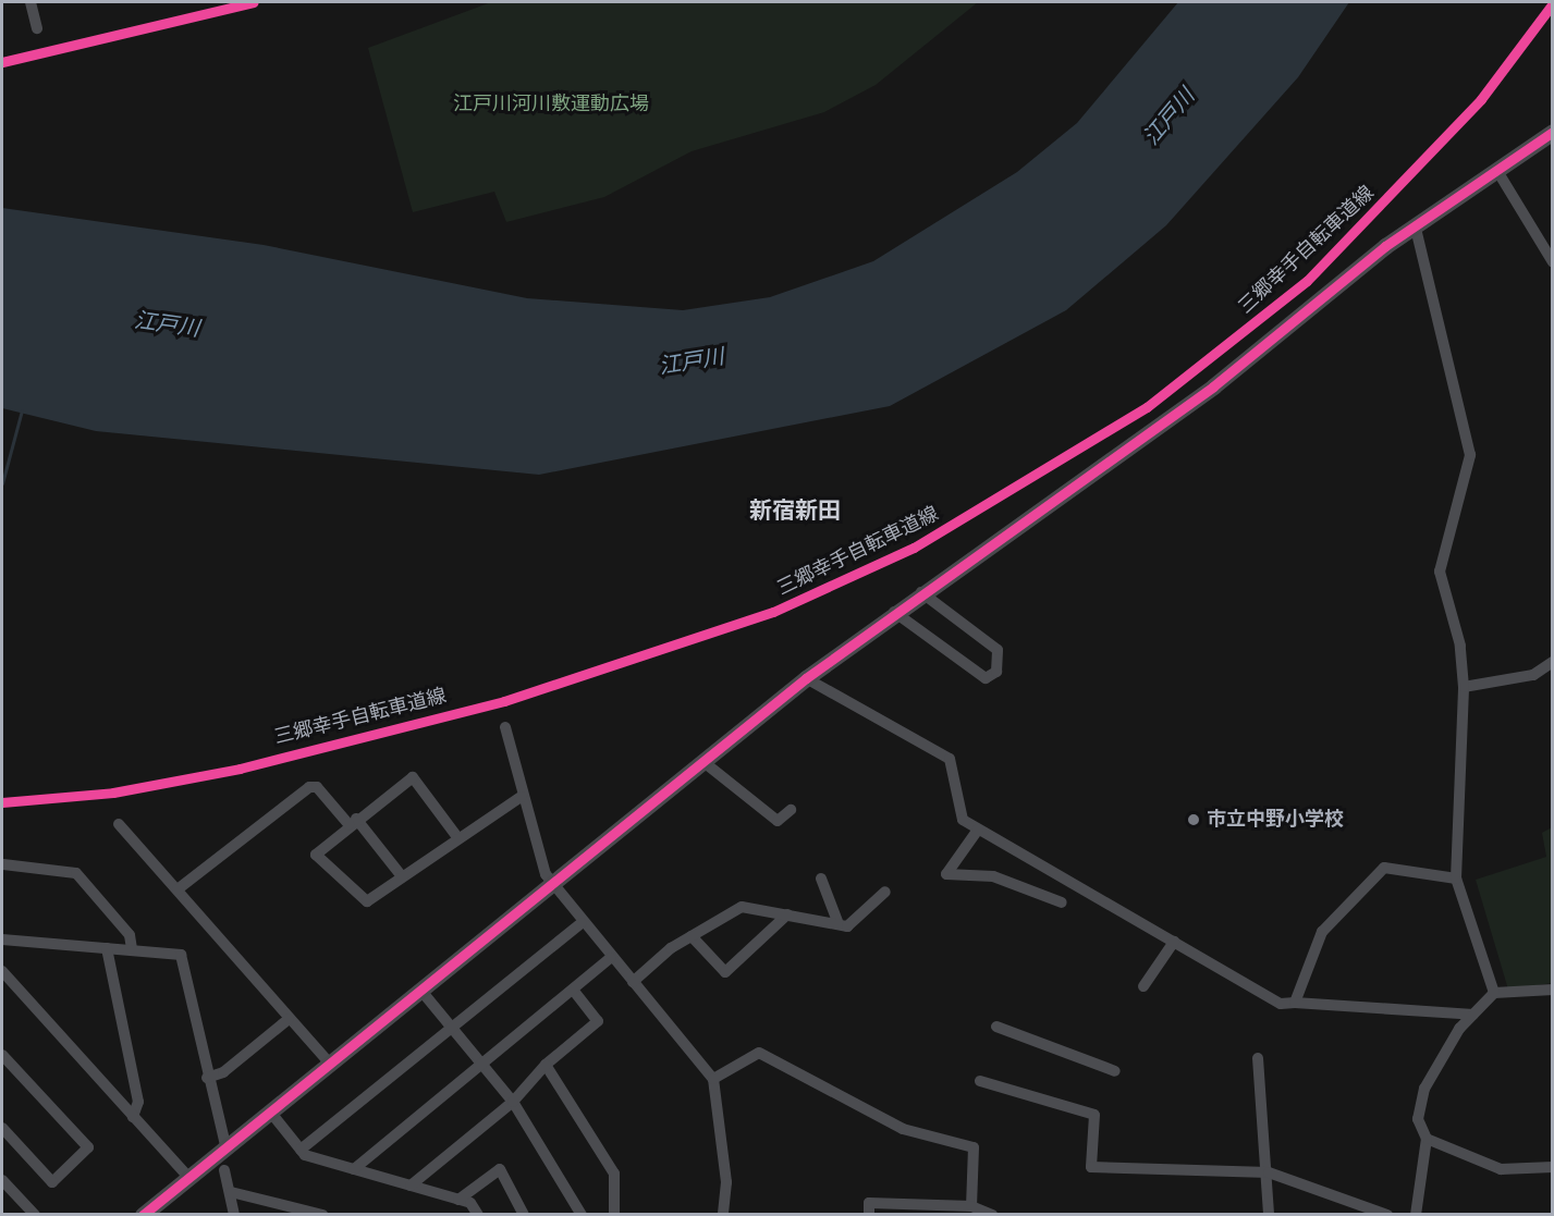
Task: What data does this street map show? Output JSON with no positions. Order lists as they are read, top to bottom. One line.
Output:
{"streets":{"cycle path":["三郷幸手自転車道線"]},"districts":["新宿新田"],"water":["江戸川"],"parks":["江戸川河川敷運動広場"],"places":["市立中野小学校"]}
